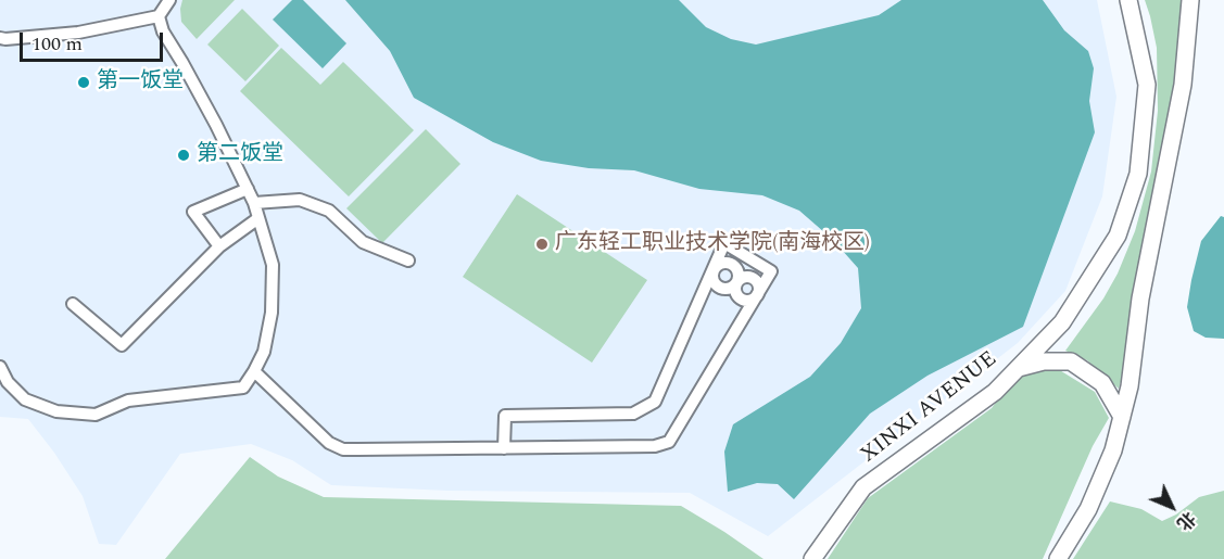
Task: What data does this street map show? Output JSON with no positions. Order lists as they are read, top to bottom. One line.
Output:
{"streets":{"main road":["XINXI AVENUE"]},"places":["第一饭堂","第二饭堂","广东轻工职业技术学院(南海校区)"],"scale_bar":"100 m","north":"bottom right"}
